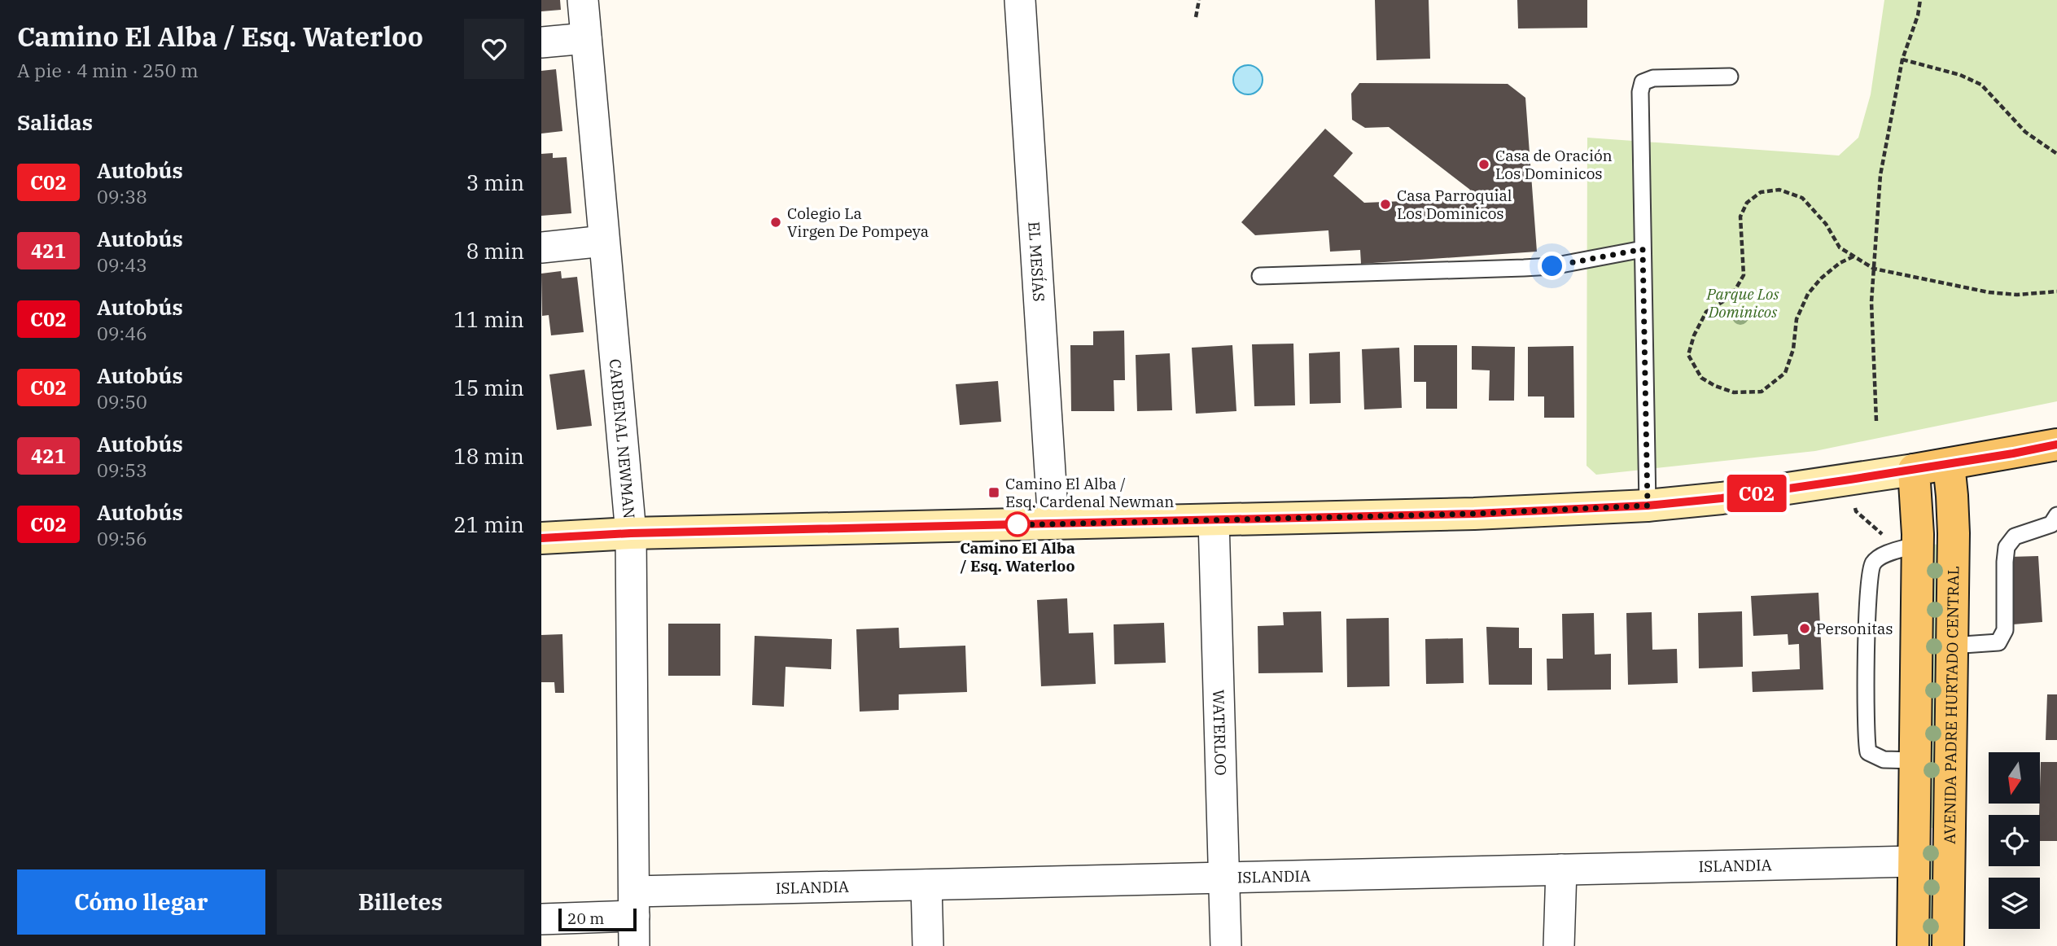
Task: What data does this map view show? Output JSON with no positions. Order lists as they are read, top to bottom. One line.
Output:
{"streets":{"main road":["AVENIDA PADRE HURTADO CENTRAL"],"street":["EL MESÍAS","CARDENAL NEWMAN","WATERLOO","ISLANDIA"]},"crossings":[["CARDENAL NEWMAN","ISLANDIA"],["WATERLOO","ISLANDIA"]],"parks":["Parque Los Dominicos"],"places":{"other":["Casa de Oración Los Dominicos","Casa Parroquial Los Dominicos","Colegio La Virgen De Pompeya","Camino El Alba / Esq. Waterloo","Personitas"],"transit":["Camino El Alba / Esq. Cardenal Newman"]},"lines":["bus line C02"],"scale_bar":"20 m","north":"bottom","page":{"heading":[["Camino El Alba / Esq. Waterloo","A pie · 4 min · 250 m"],"Salidas"],"on_map":"C02","list":[{"mark":"C02","name":"Autobús","note":"09:38","value":"3 min"},{"mark":"421","name":"Autobús","note":"09:43","value":"8 min"},{"mark":"C02","name":"Autobús","note":"09:46","value":"11 min"},{"mark":"C02","name":"Autobús","note":"09:50","value":"15 min"},{"mark":"421","name":"Autobús","note":"09:53","value":"18 min"},{"mark":"C02","name":"Autobús","note":"09:56","value":"21 min"}],"buttons":["Cómo llegar","Billetes"],"scale":"20 m"}}
